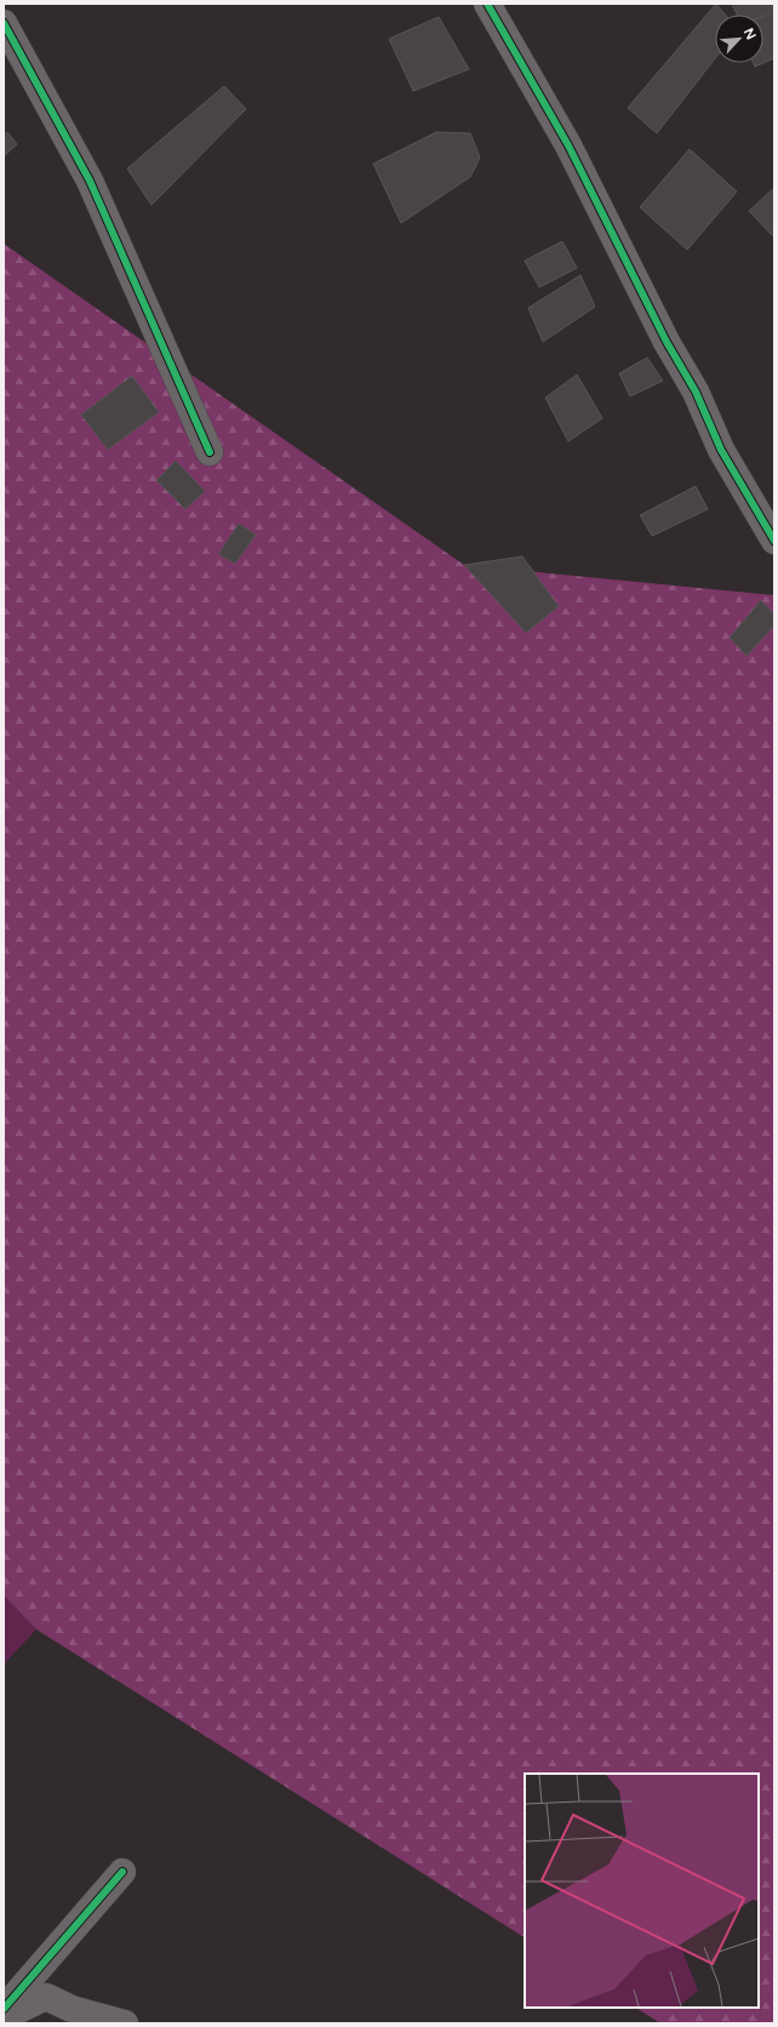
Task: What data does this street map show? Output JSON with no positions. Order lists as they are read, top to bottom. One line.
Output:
{"north":"top right"}
